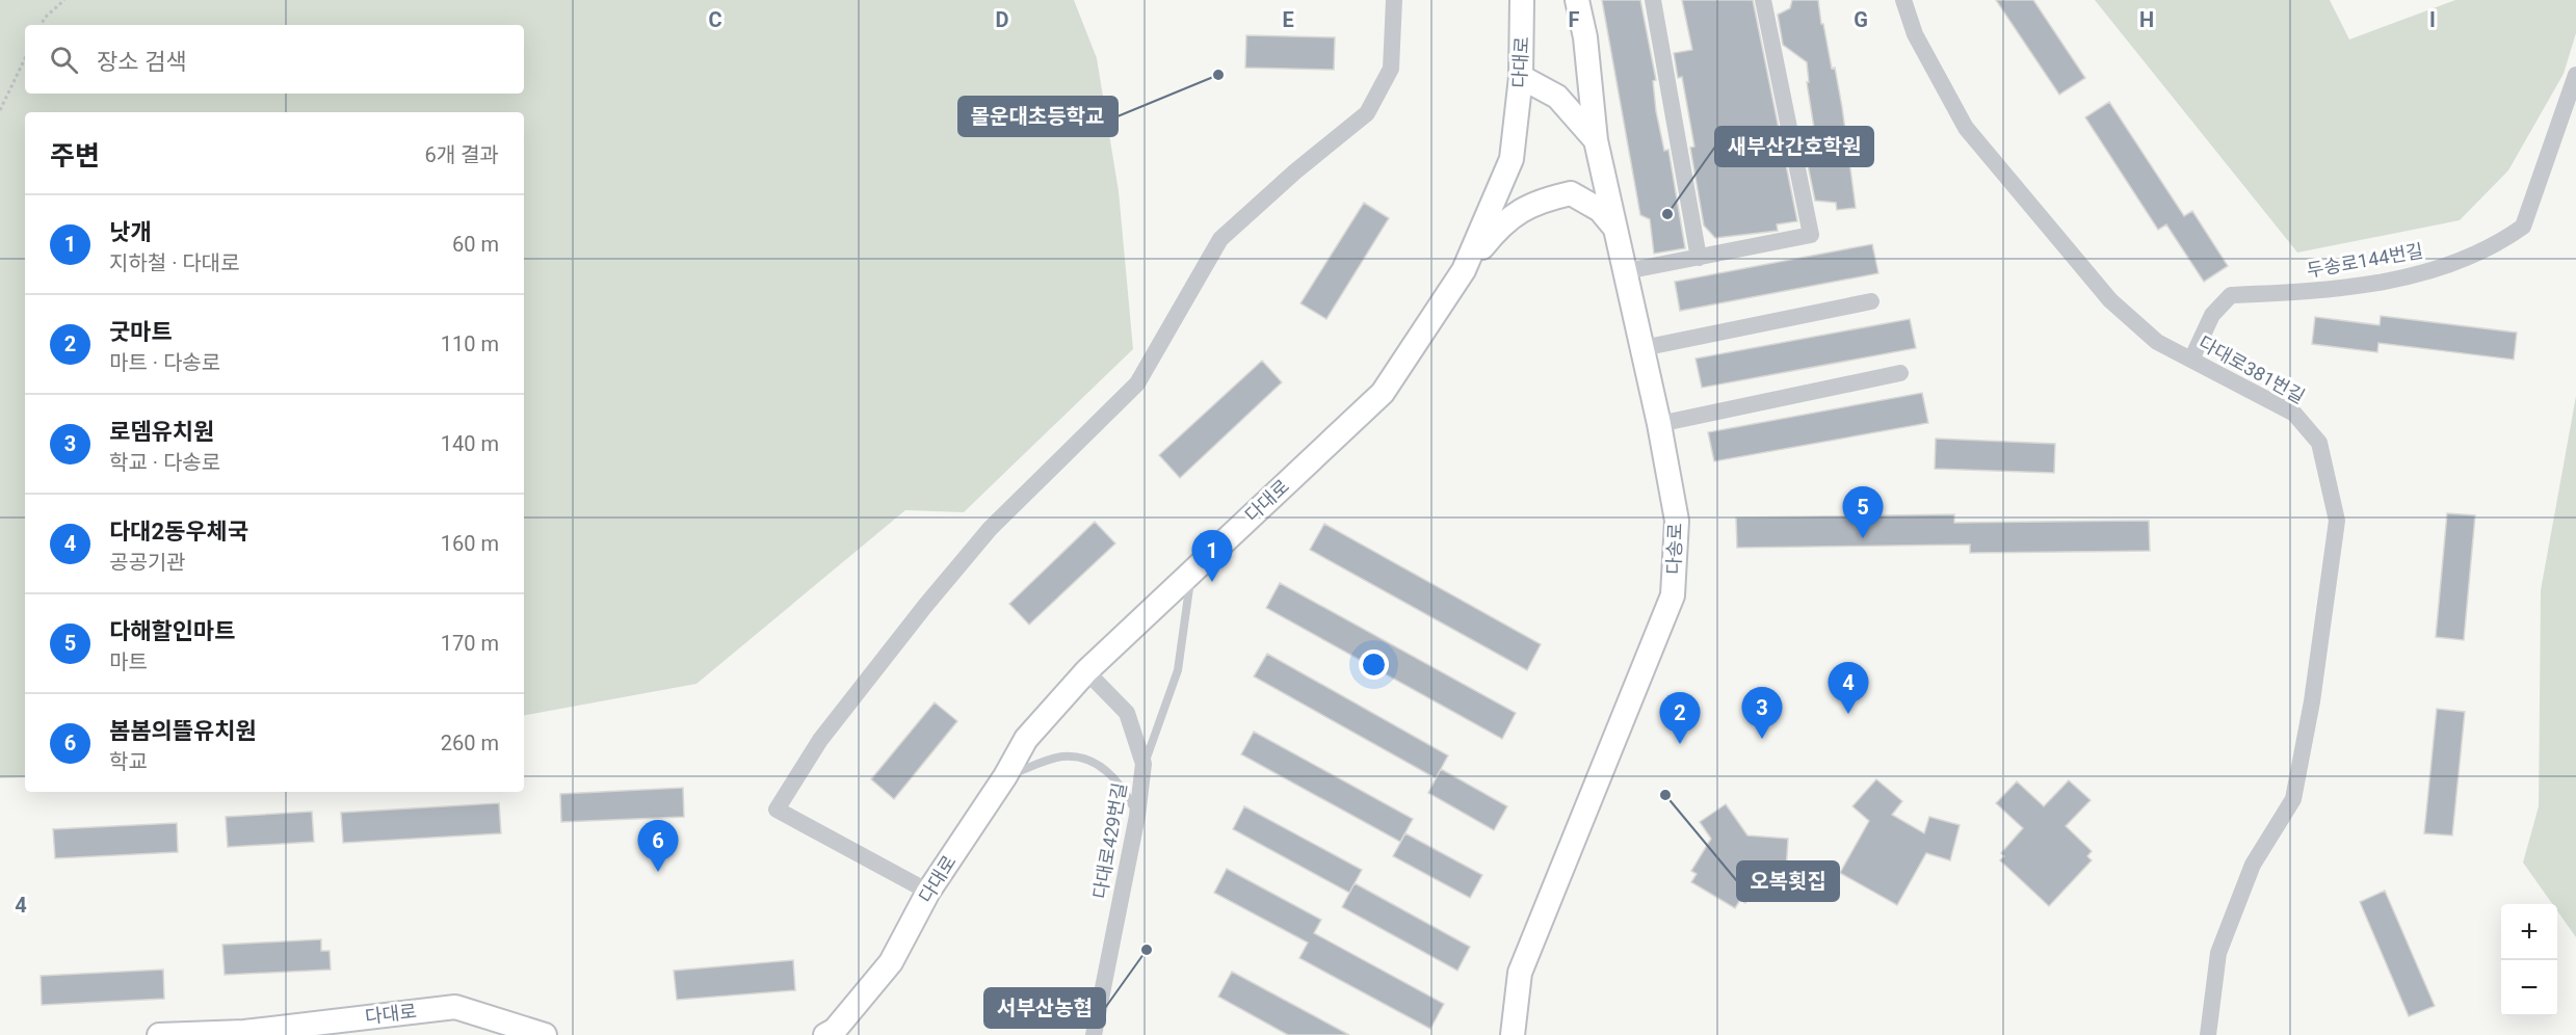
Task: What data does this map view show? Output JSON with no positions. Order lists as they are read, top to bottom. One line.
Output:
{"streets":{"main road":["다대로","다송로"],"street":["두송로144번길","다대로381번길","다대로429번길"]},"crossings":[["다대로","다송로"],["다대로","다대로429번길"],["두송로144번길","다대로381번길"]],"places":["몰운대초등학교","새부산간호학원","오복횟집","서부산농협"],"page":{"search":"장소 검색","heading":["주변","6개 결과"],"list":[{"mark":"1","name":"낫개","note":"지하철 · 다대로","value":"60 m"},{"mark":"2","name":"굿마트","note":"마트 · 다송로","value":"110 m"},{"mark":"3","name":"로뎀유치원","note":"학교 · 다송로","value":"140 m"},{"mark":"4","name":"다대2동우체국","note":"공공기관","value":"160 m"},{"mark":"5","name":"다해할인마트","note":"마트","value":"170 m"},{"mark":"6","name":"봄봄의뜰유치원","note":"학교","value":"260 m"}],"pins":["5","1","4","3","2","6"],"map_buttons":["+","−"]},"grid":{"columns":["C","D","E","F","G","H","I"],"rows":["4"]}}
